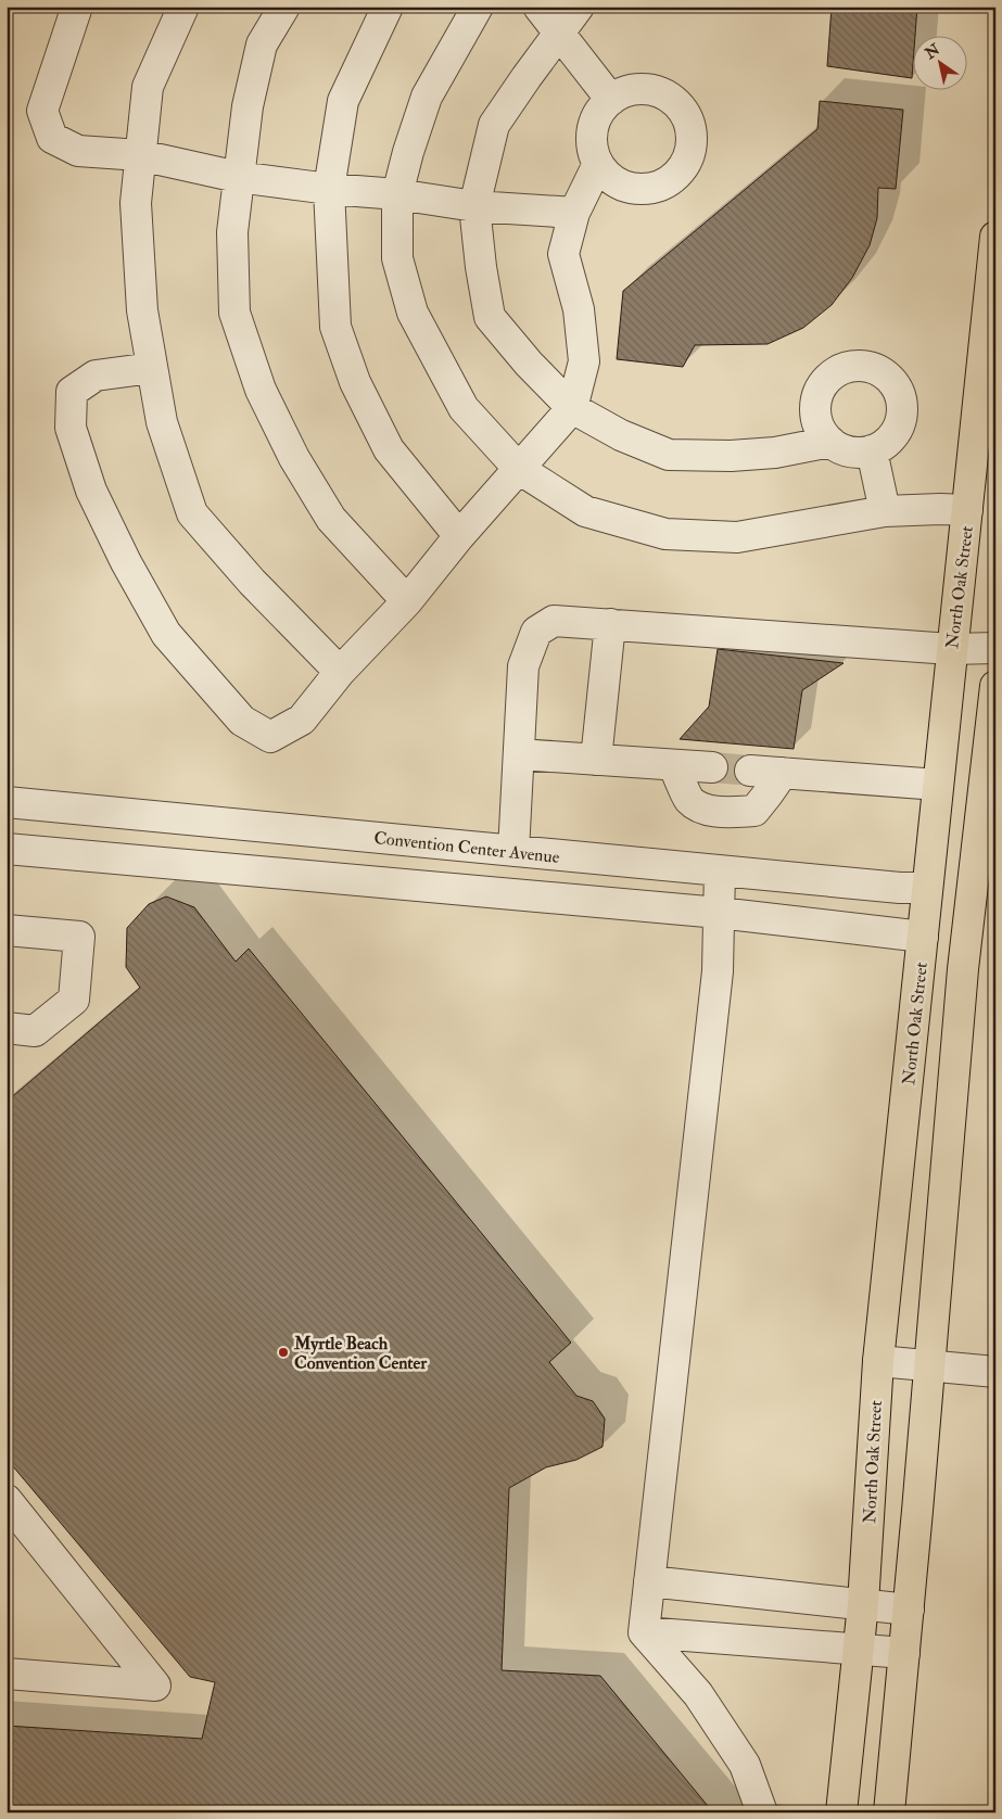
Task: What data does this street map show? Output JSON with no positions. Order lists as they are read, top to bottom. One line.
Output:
{"streets":{"main road":["North Oak Street"],"street":["Convention Center Avenue"]},"crossings":[["North Oak Street","Convention Center Avenue"]],"places":["Myrtle Beach Convention Center"],"north":"top left"}
